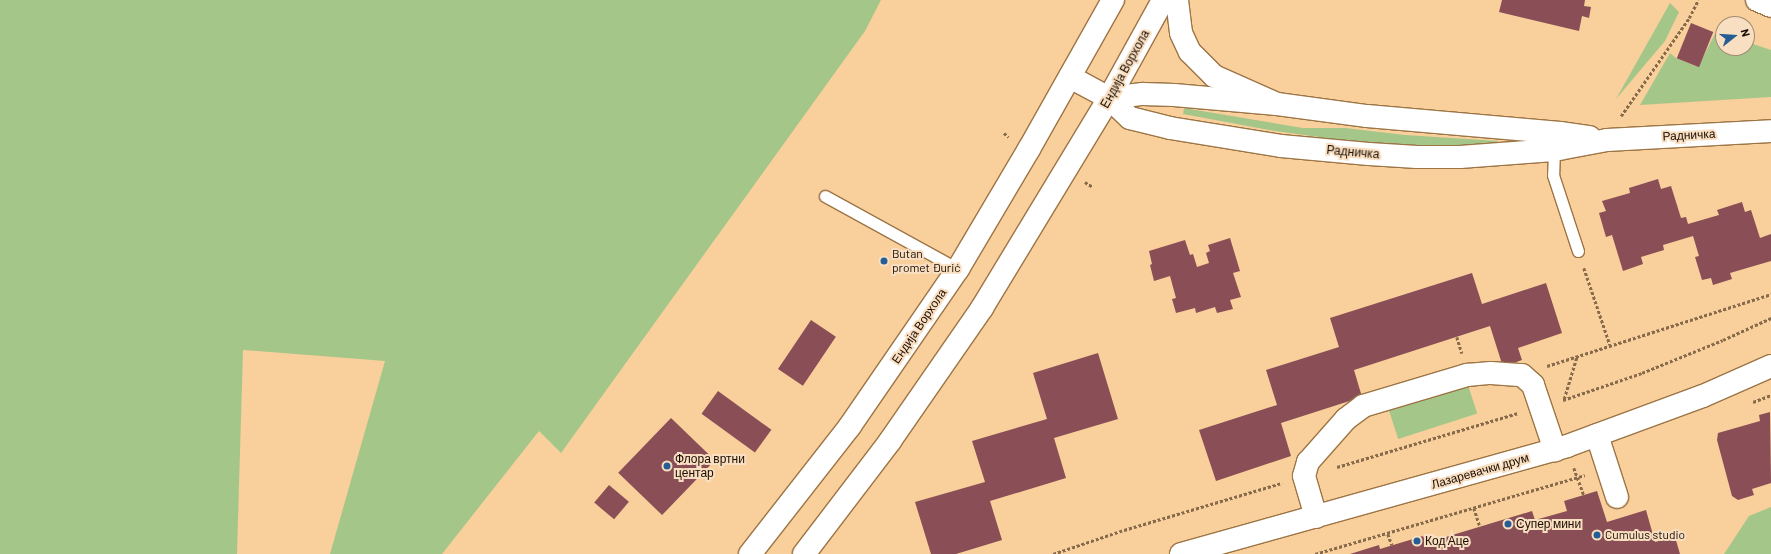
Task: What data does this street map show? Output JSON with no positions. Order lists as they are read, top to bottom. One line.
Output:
{"streets":{"street":["Ендија Ворхола","Радничка","Лазаревачки друм"]},"crossings":[["Ендија Ворхола","Радничка"]],"places":["Butan promet Đurić","Флора вртни центар","Супер мини","Cumulus studio","Код Аце"],"north":"right"}
